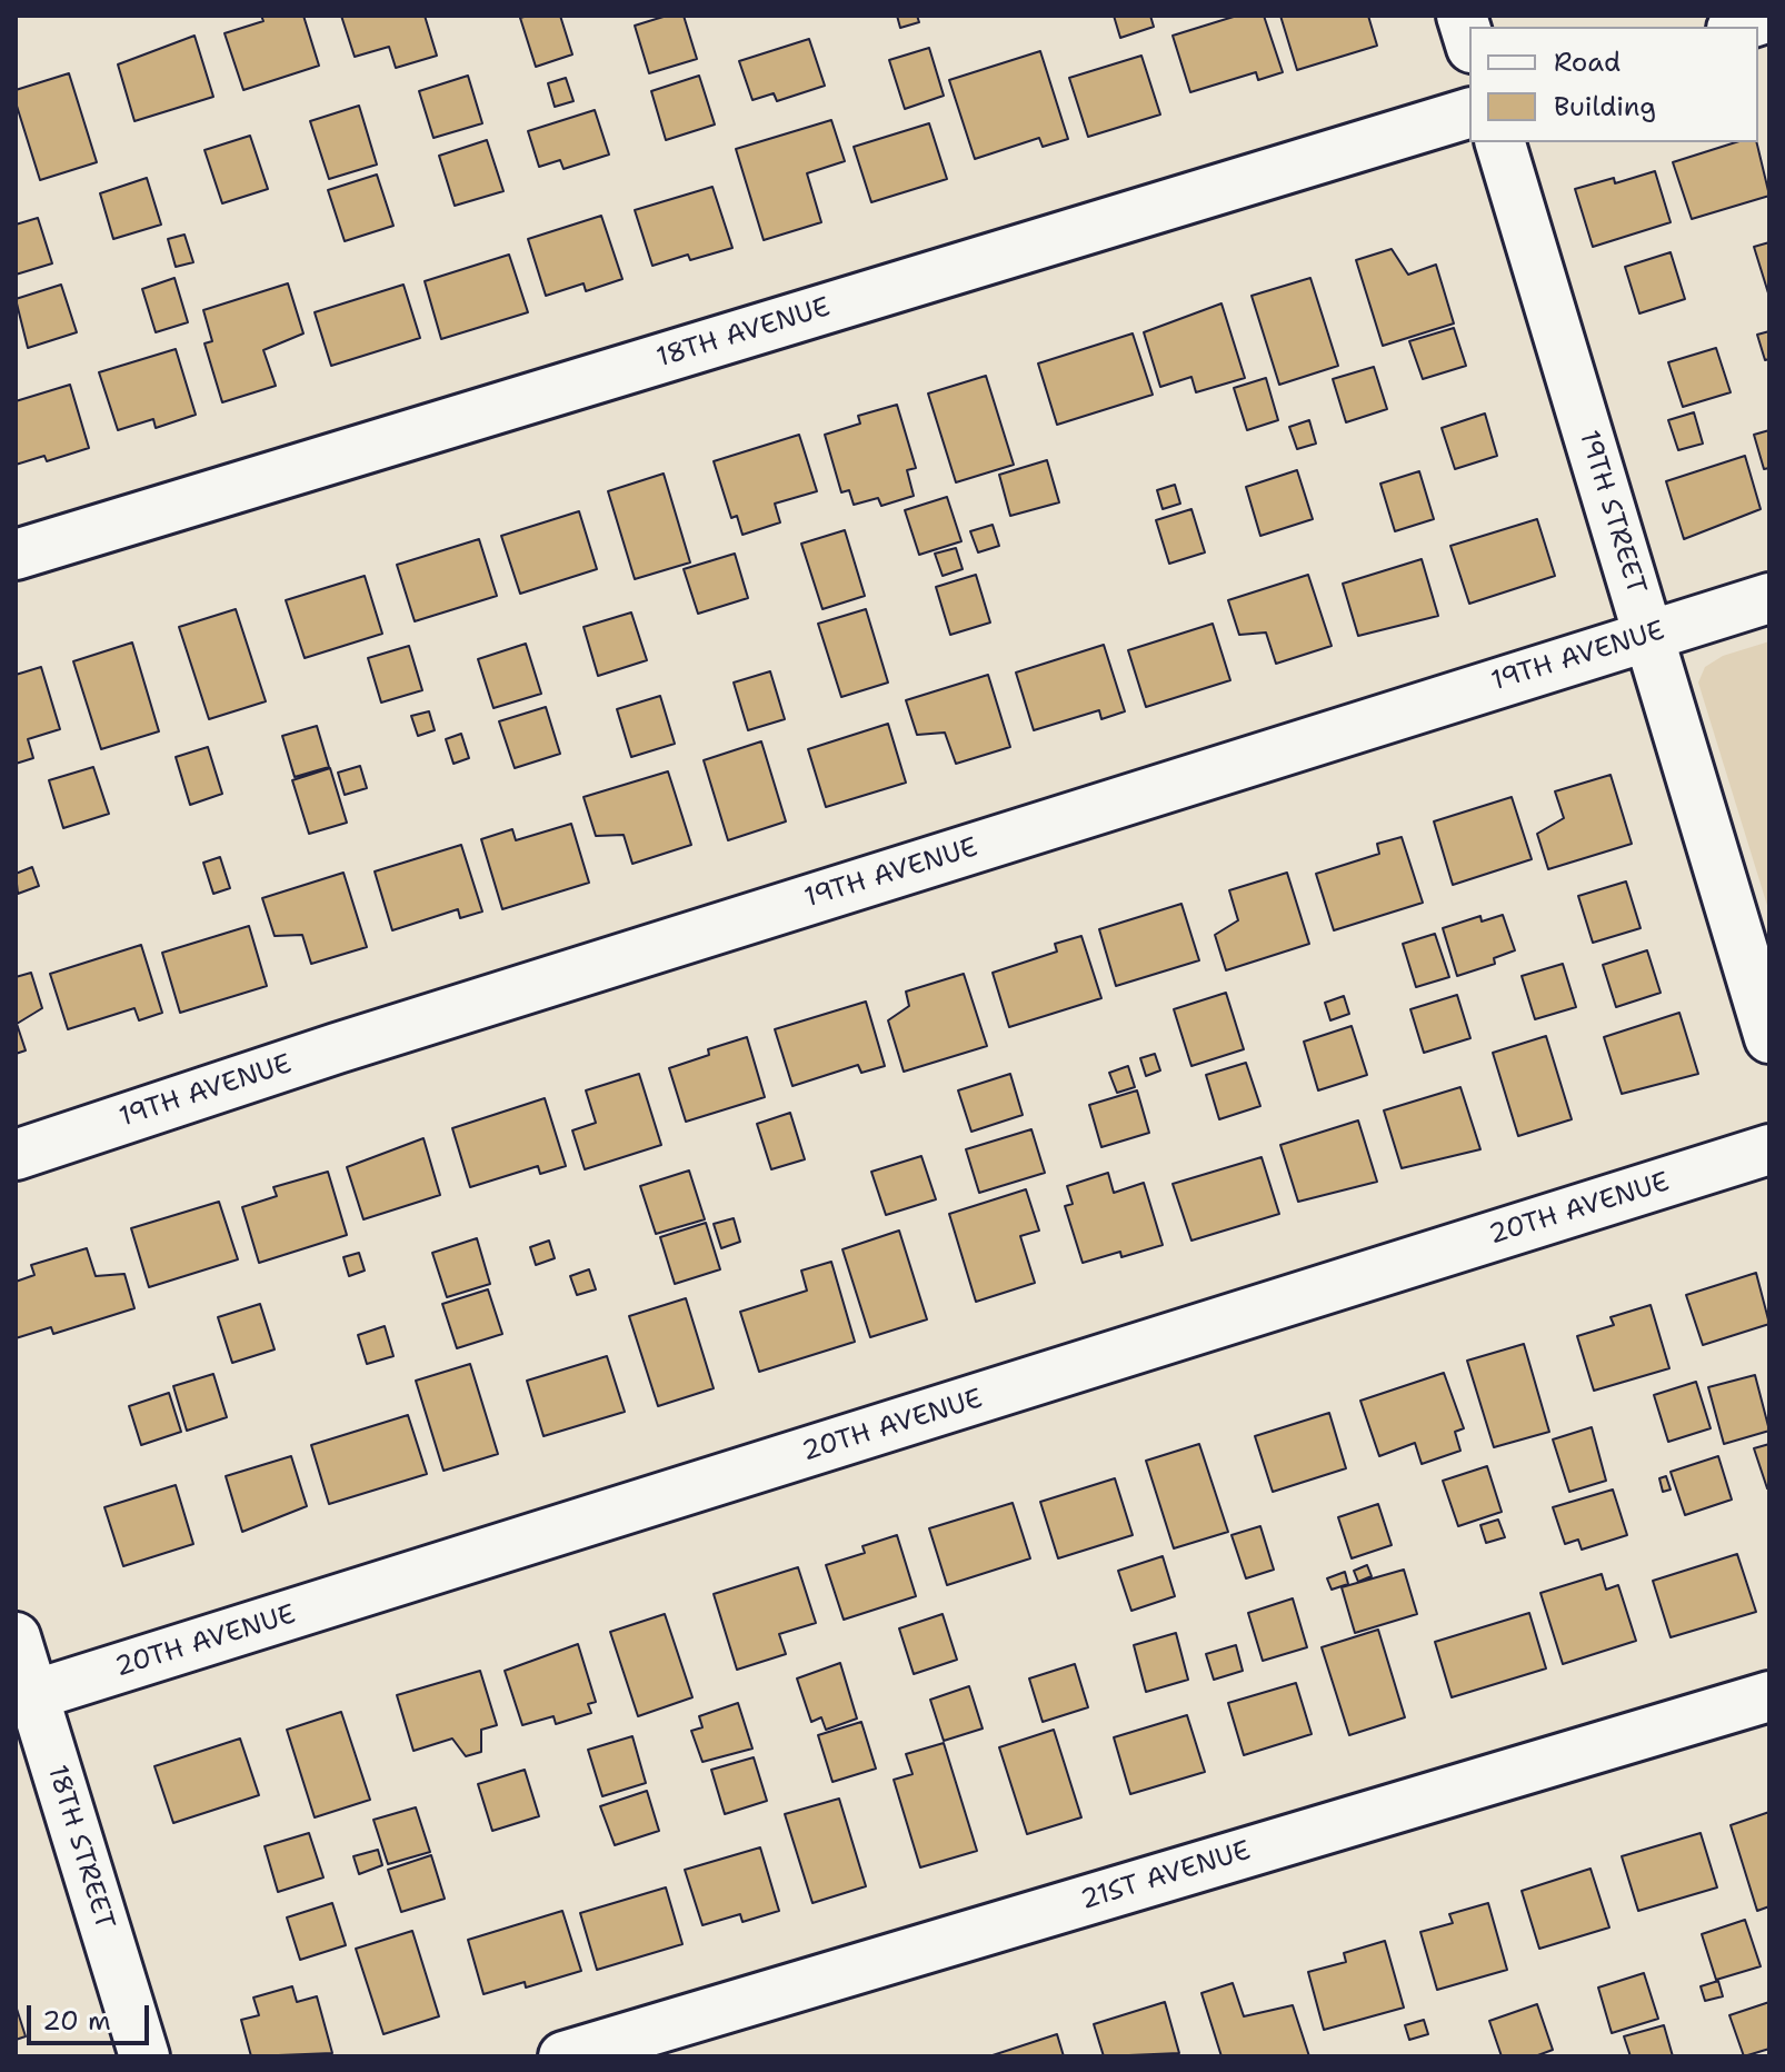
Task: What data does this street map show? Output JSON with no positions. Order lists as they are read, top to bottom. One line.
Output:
{"streets":{"street":["18TH AVENUE","19TH STREET","19TH AVENUE","20TH AVENUE","18TH STREET","21ST AVENUE"]},"crossings":[["19TH STREET","19TH AVENUE"],["20TH AVENUE","18TH STREET"]],"legend":["Road","Building"],"scale_bar":"20 m"}
